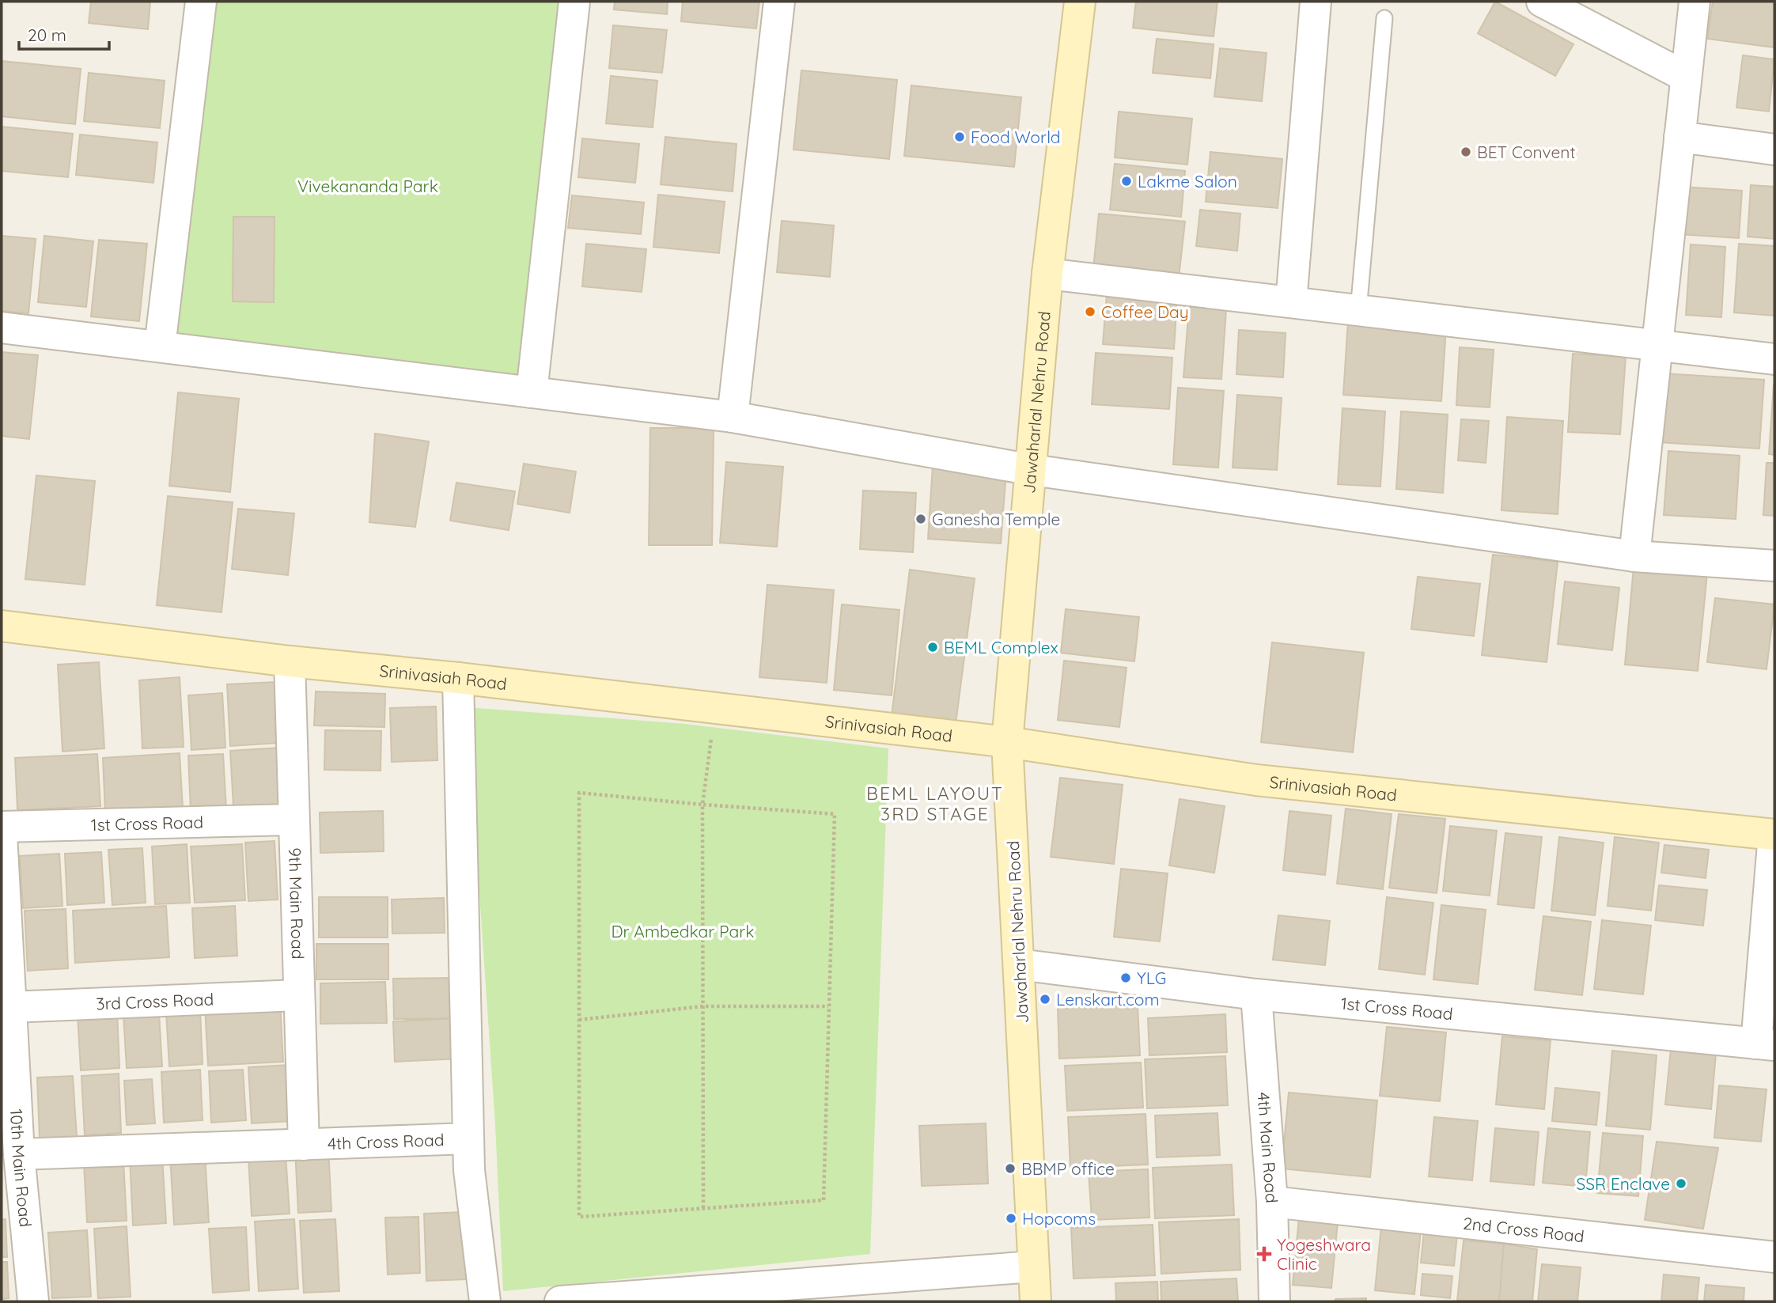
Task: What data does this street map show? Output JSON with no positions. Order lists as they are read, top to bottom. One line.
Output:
{"streets":{"street":["Jawaharlal Nehru Road","Srinivasiah Road","1st Cross Road","9th Main Road","3rd Cross Road","4th Cross Road","4th Main Road","10th Main Road","2nd Cross Road"]},"crossings":[["Jawaharlal Nehru Road","Srinivasiah Road"],["Jawaharlal Nehru Road","1st Cross Road"],["Srinivasiah Road","9th Main Road"],["1st Cross Road","9th Main Road"],["1st Cross Road","4th Main Road"],["9th Main Road","3rd Cross Road"],["9th Main Road","4th Cross Road"],["3rd Cross Road","10th Main Road"],["4th Cross Road","10th Main Road"],["4th Main Road","2nd Cross Road"]],"districts":["BEML LAYOUT 3RD STAGE"],"parks":["Vivekananda Park","Dr Ambedkar Park"],"places":{"other":["Food World","BET Convent","Lakme Salon","Coffee Day","Ganesha Temple","BEML Complex","YLG","Lenskart.com","BBMP office","SSR Enclave","Hopcoms"],"health":["Yogeshwara Clinic"]},"scale_bar":"20 m"}
